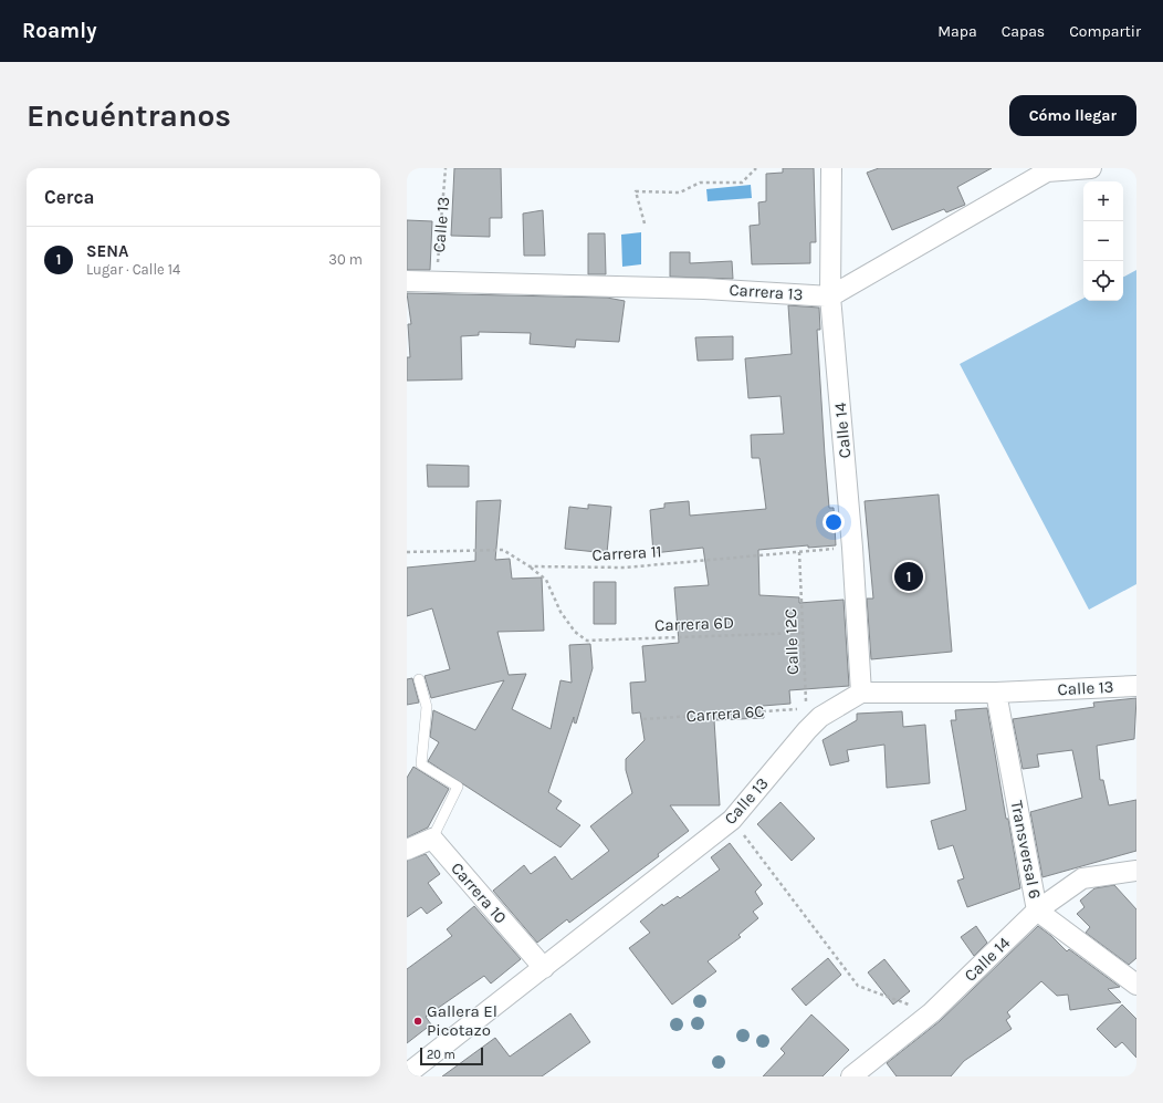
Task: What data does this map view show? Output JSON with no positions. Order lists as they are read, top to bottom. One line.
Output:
{"streets":{"street":["Calle 13","Carrera 13","Calle 14","Transversal 6","Carrera 10"],"path":["Carrera 11","Carrera 6D","Calle 12C","Carrera 6C"]},"crossings":[["Calle 13","Carrera 13"],["Calle 13","Calle 14"],["Calle 13","Transversal 6"],["Calle 13","Carrera 10"],["Carrera 13","Calle 14"],["Calle 14","Carrera 11"],["Calle 14","Transversal 6"],["Carrera 11","Carrera 6D"],["Carrera 11","Calle 12C"],["Carrera 6D","Calle 12C"],["Calle 12C","Carrera 6C"]],"places":["Gallera El Picotazo"],"scale_bar":"20 m","page":{"header":"Roamly","nav":["Mapa","Capas","Compartir"],"buttons":"Cómo llegar","title":"Encuéntranos","heading":"Cerca","map_buttons":["+","−"],"list":[{"mark":"1","name":"SENA","note":"Lugar · Calle 14","value":"30 m"}],"pins":"1","scale":"20 m"}}
